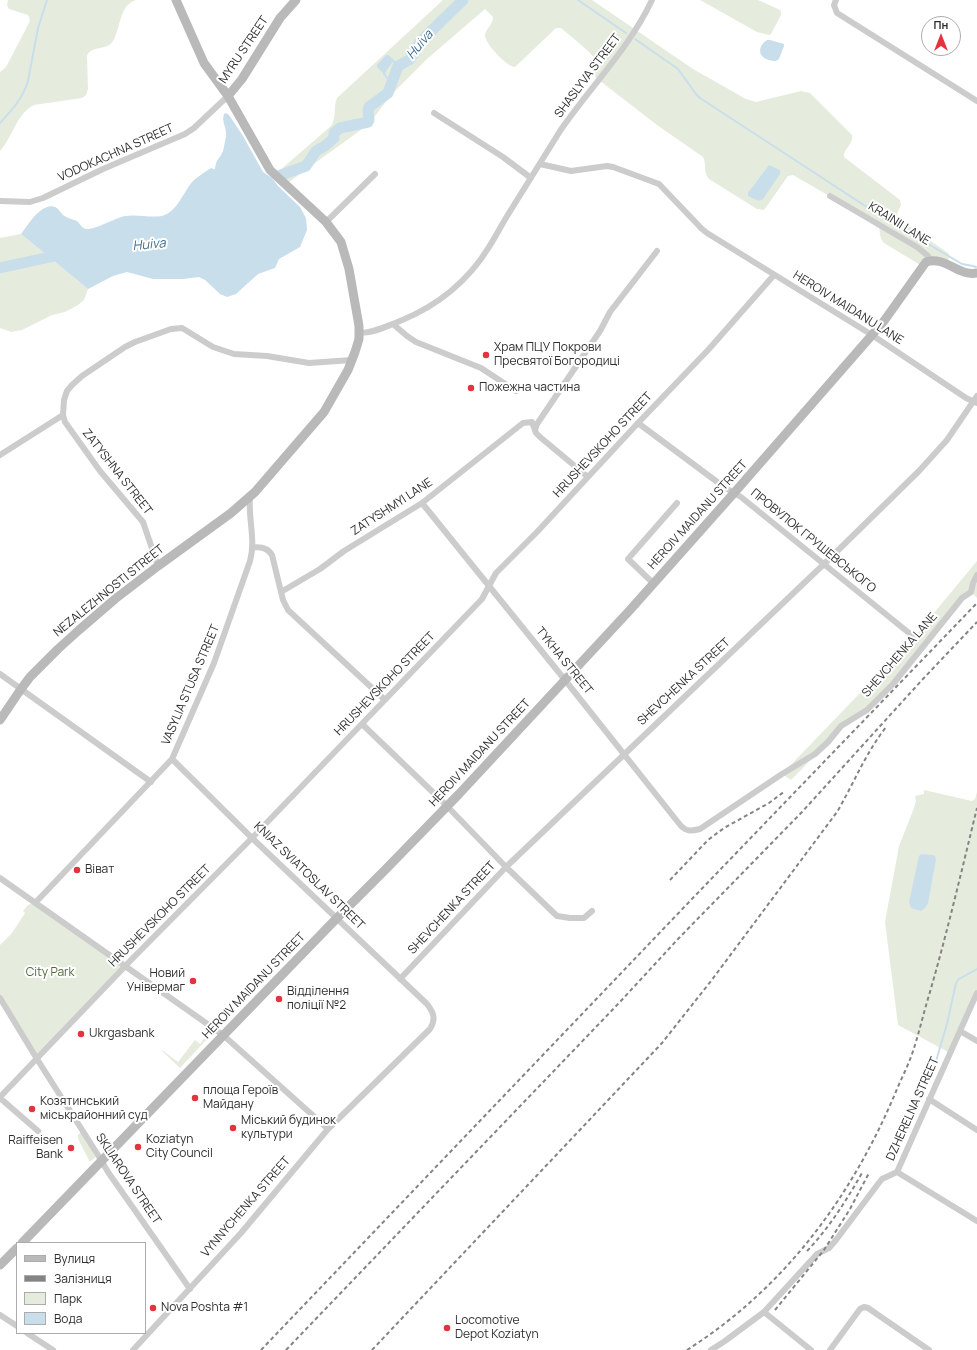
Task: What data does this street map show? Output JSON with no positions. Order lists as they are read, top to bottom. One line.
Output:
{"streets":{"street":["MYRU STREET","SHASLYVA STREET","VODOKACHNA STREET","KRAINII LANE","HEROIV MAIDANU LANE","HRUSHEVSKOHO STREET","ZATYSHNA STREET","ZATYSHMYI LANE","HEROIV MAIDANU STREET","ПРОВУЛОК ГРУШЕВСЬКОГО","NEZALEZHNOSTI STREET","SHEVCHENKA LANE","TYKHA STREET","SHEVCHENKA STREET","VASYLIA STUSA STREET","KNIAZ SVIATOSLAV STREET","DZHERELNA STREET","SKLIAROVA STREET","VYNNYCHENKA STREET"]},"crossings":[["MYRU STREET","VODOKACHNA STREET"],["SHASLYVA STREET","HEROIV MAIDANU LANE"],["SHASLYVA STREET","NEZALEZHNOSTI STREET"],["KRAINII LANE","HEROIV MAIDANU STREET"],["HEROIV MAIDANU LANE","HRUSHEVSKOHO STREET"],["HEROIV MAIDANU LANE","HEROIV MAIDANU STREET"],["HEROIV MAIDANU LANE","SHEVCHENKA STREET"],["HRUSHEVSKOHO STREET","ПРОВУЛОК ГРУШЕВСЬКОГО"],["HRUSHEVSKOHO STREET","TYKHA STREET"],["HRUSHEVSKOHO STREET","KNIAZ SVIATOSLAV STREET"],["HRUSHEVSKOHO STREET","SKLIAROVA STREET"],["ZATYSHNA STREET","NEZALEZHNOSTI STREET"],["ZATYSHMYI LANE","TYKHA STREET"],["HEROIV MAIDANU STREET","ПРОВУЛОК ГРУШЕВСЬКОГО"],["HEROIV MAIDANU STREET","TYKHA STREET"],["HEROIV MAIDANU STREET","KNIAZ SVIATOSLAV STREET"],["HEROIV MAIDANU STREET","SKLIAROVA STREET"],["ПРОВУЛОК ГРУШЕВСЬКОГО","SHEVCHENKA STREET"],["NEZALEZHNOSTI STREET","VASYLIA STUSA STREET"],["SHEVCHENKA LANE","TYKHA STREET"],["TYKHA STREET","SHEVCHENKA STREET"],["SHEVCHENKA STREET","KNIAZ SVIATOSLAV STREET"],["VASYLIA STUSA STREET","KNIAZ SVIATOSLAV STREET"],["KNIAZ SVIATOSLAV STREET","VYNNYCHENKA STREET"],["SKLIAROVA STREET","VYNNYCHENKA STREET"]],"water":["Huiva"],"parks":["City Park"],"places":["Храм ПЦУ Покрови Пресвятої Богородиці","Пожежна частина","Віват","Новий Універмаг","Відділення поліції №2","Ukrgasbank","площа Героїв Майдану","Козятинський міськрайонний суд","Міський будинок культури","Koziatyn City Council","Raiffeisen Bank","Nova Poshta #1","Locomotive Depot Koziatyn"],"legend":["Вулиця","Залізниця","Парк","Вода"],"north":"top"}
